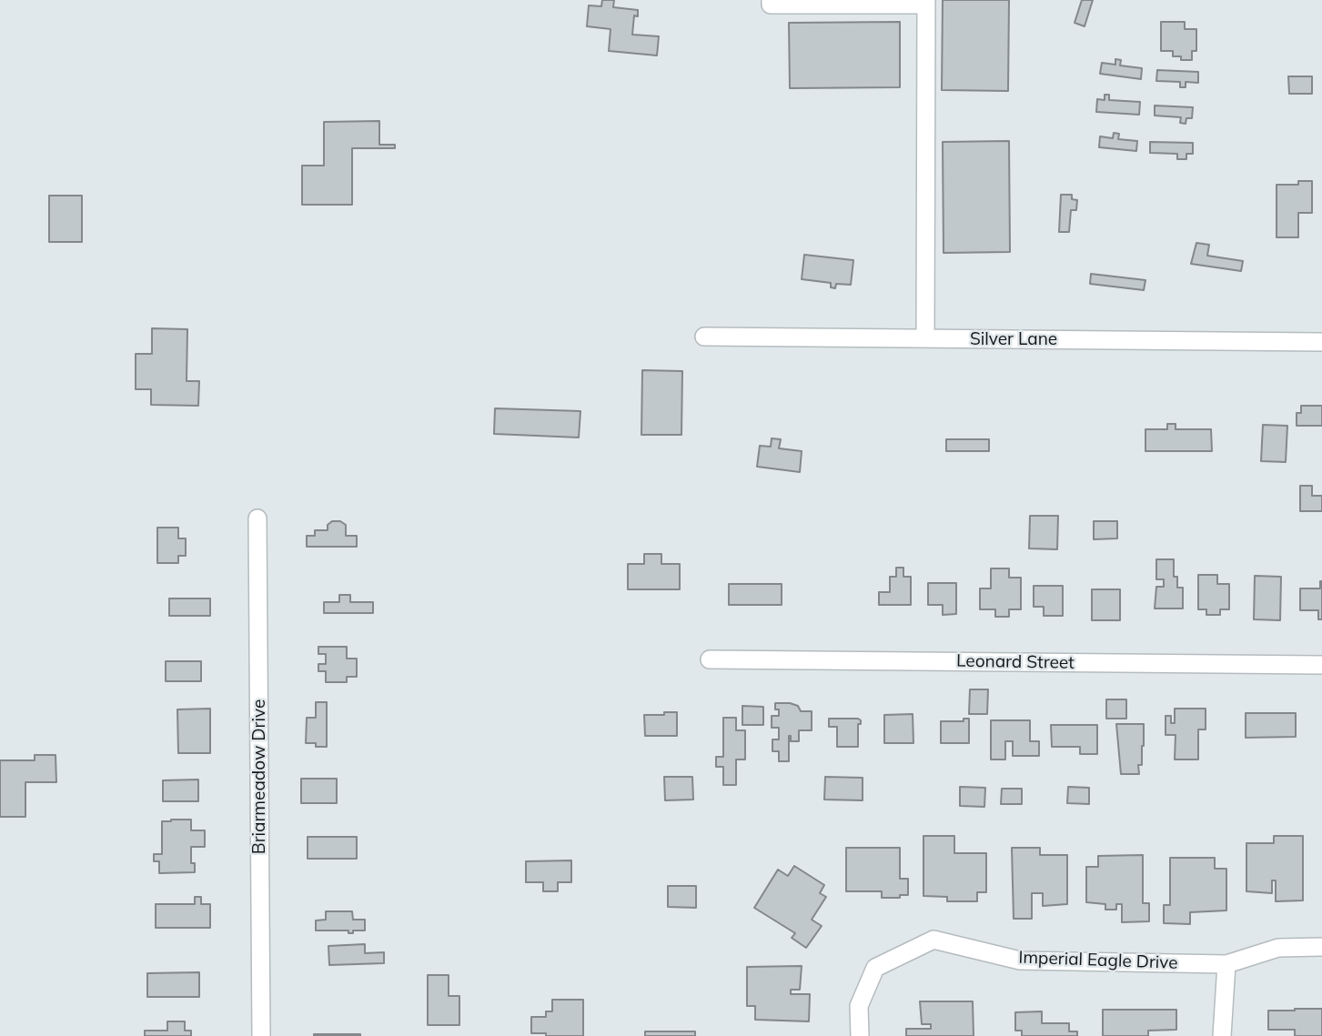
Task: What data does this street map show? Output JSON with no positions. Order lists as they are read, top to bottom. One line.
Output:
{"streets":{"street":["Silver Lane","Leonard Street","Briarmeadow Drive","Imperial Eagle Drive"]}}
